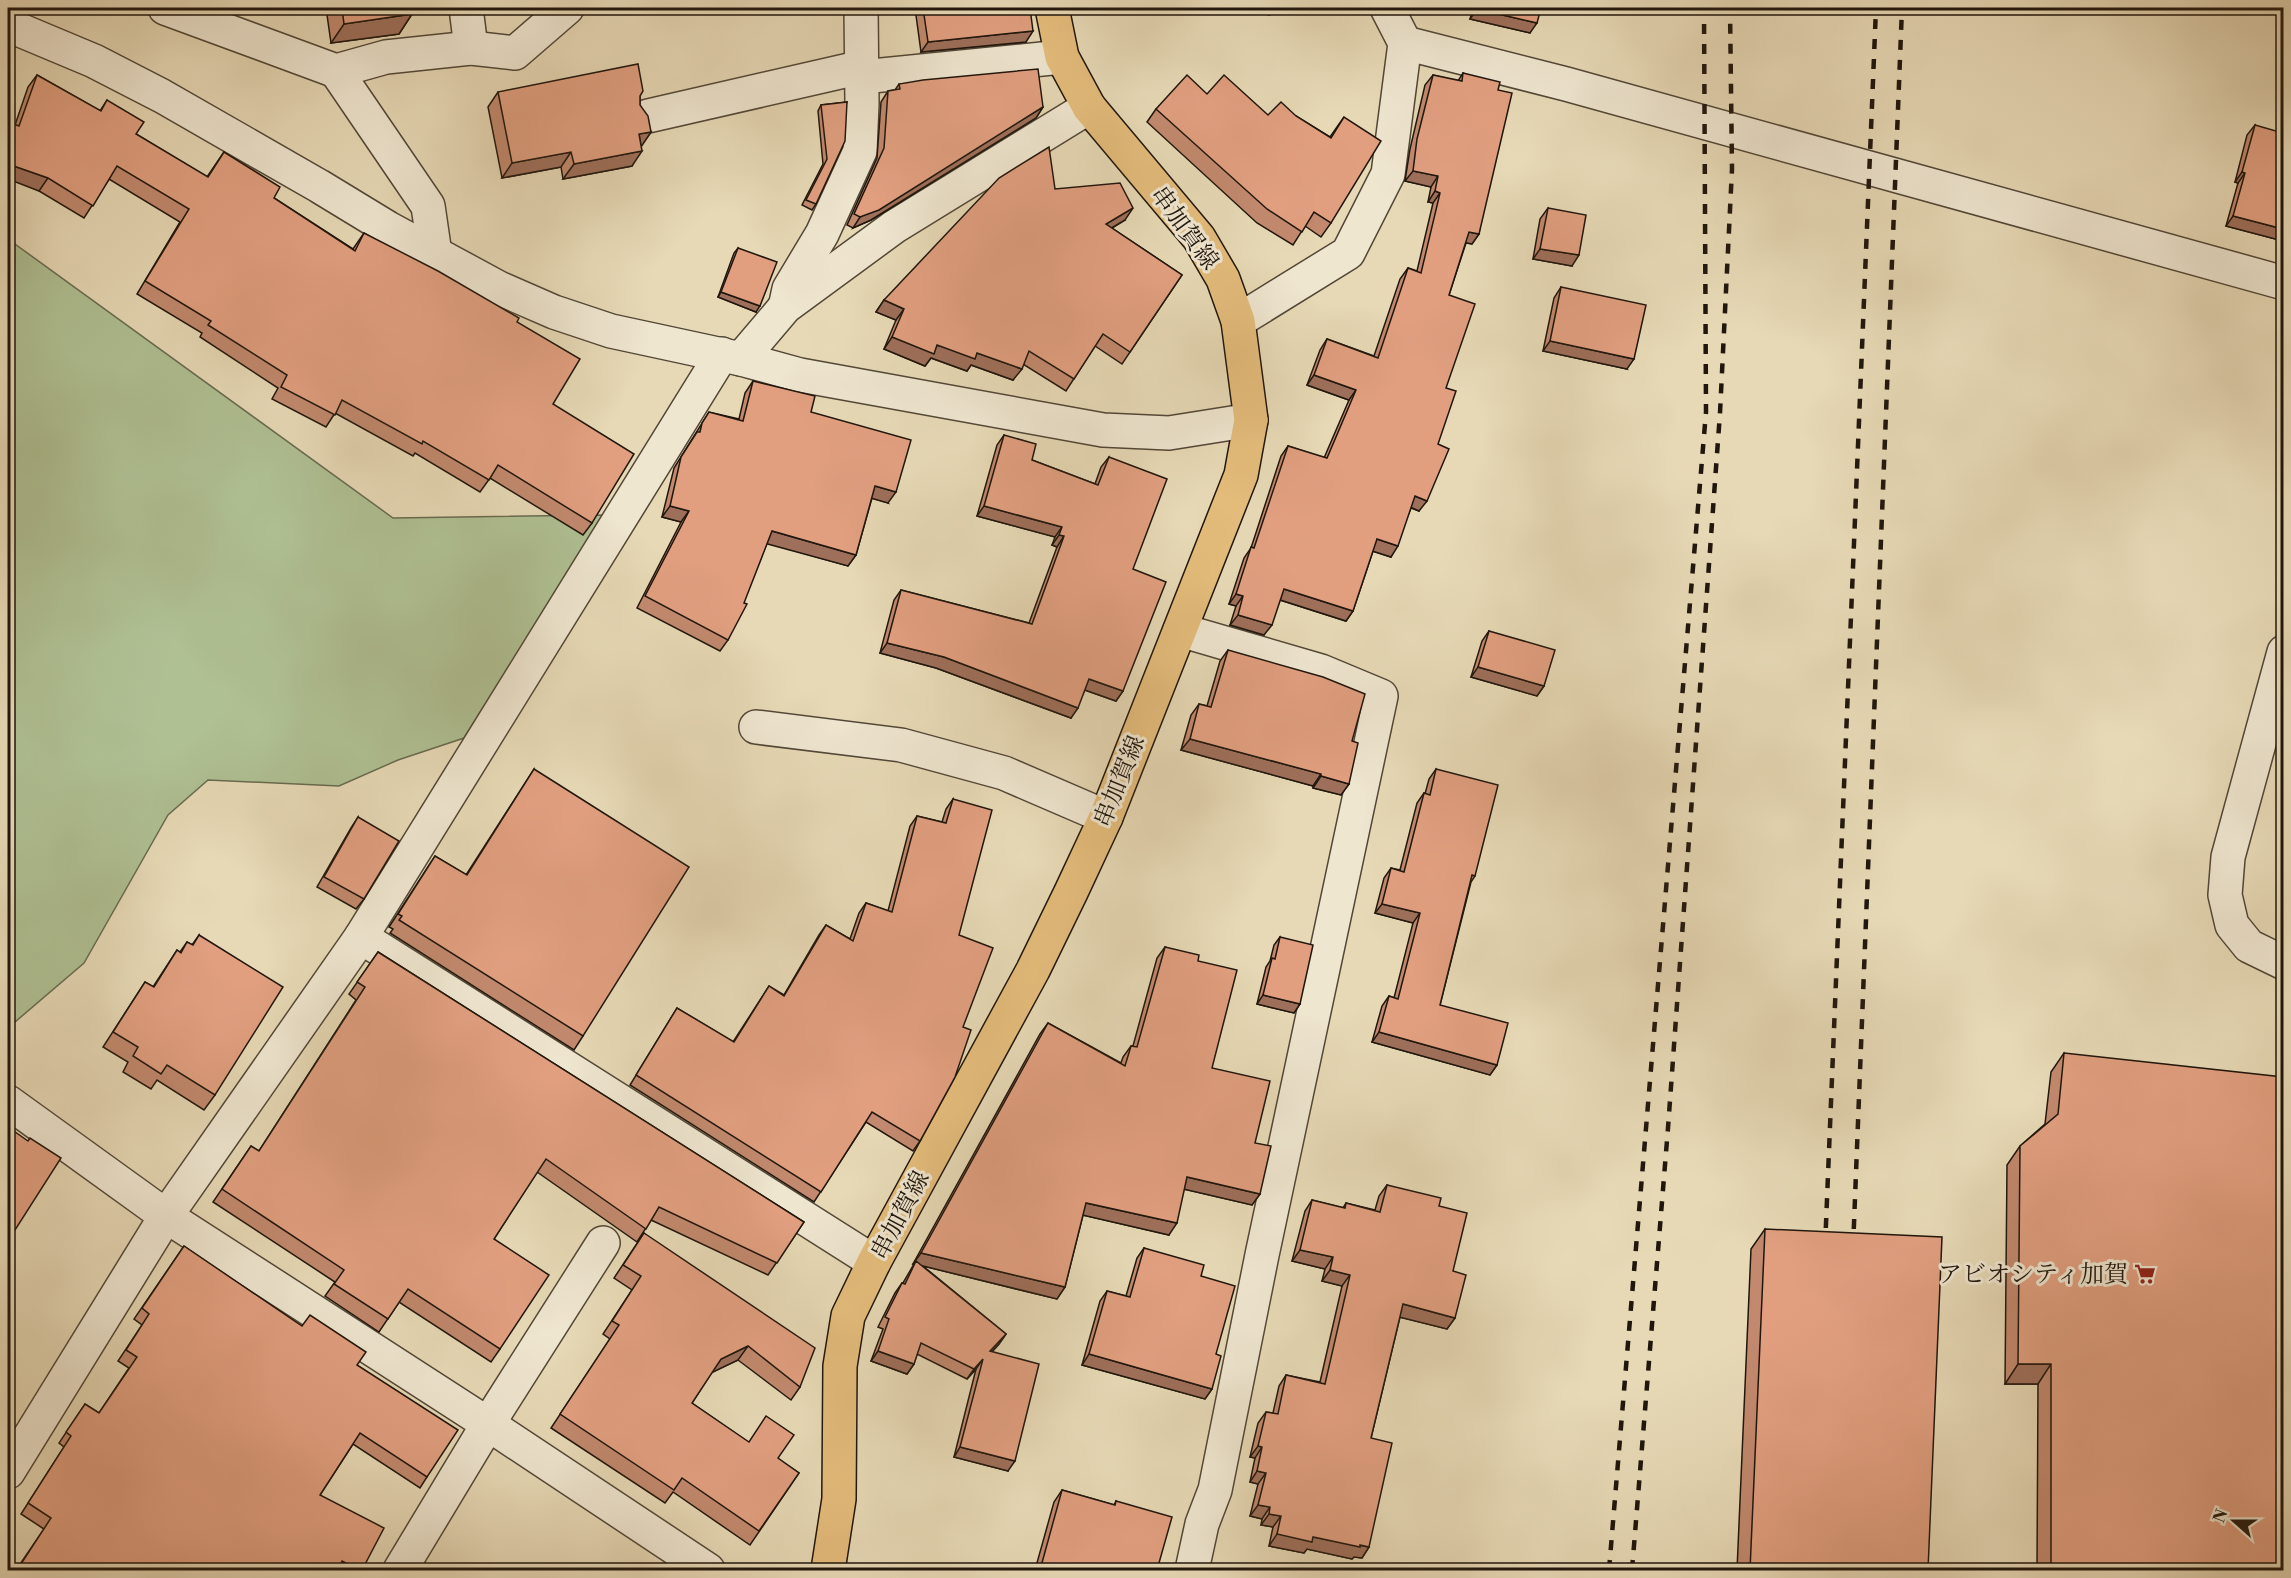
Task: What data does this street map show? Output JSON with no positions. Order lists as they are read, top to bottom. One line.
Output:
{"streets":{"main road":["串加賀線"]},"places":{"supermarket":["アビオシティ加賀"]},"north":"left"}
